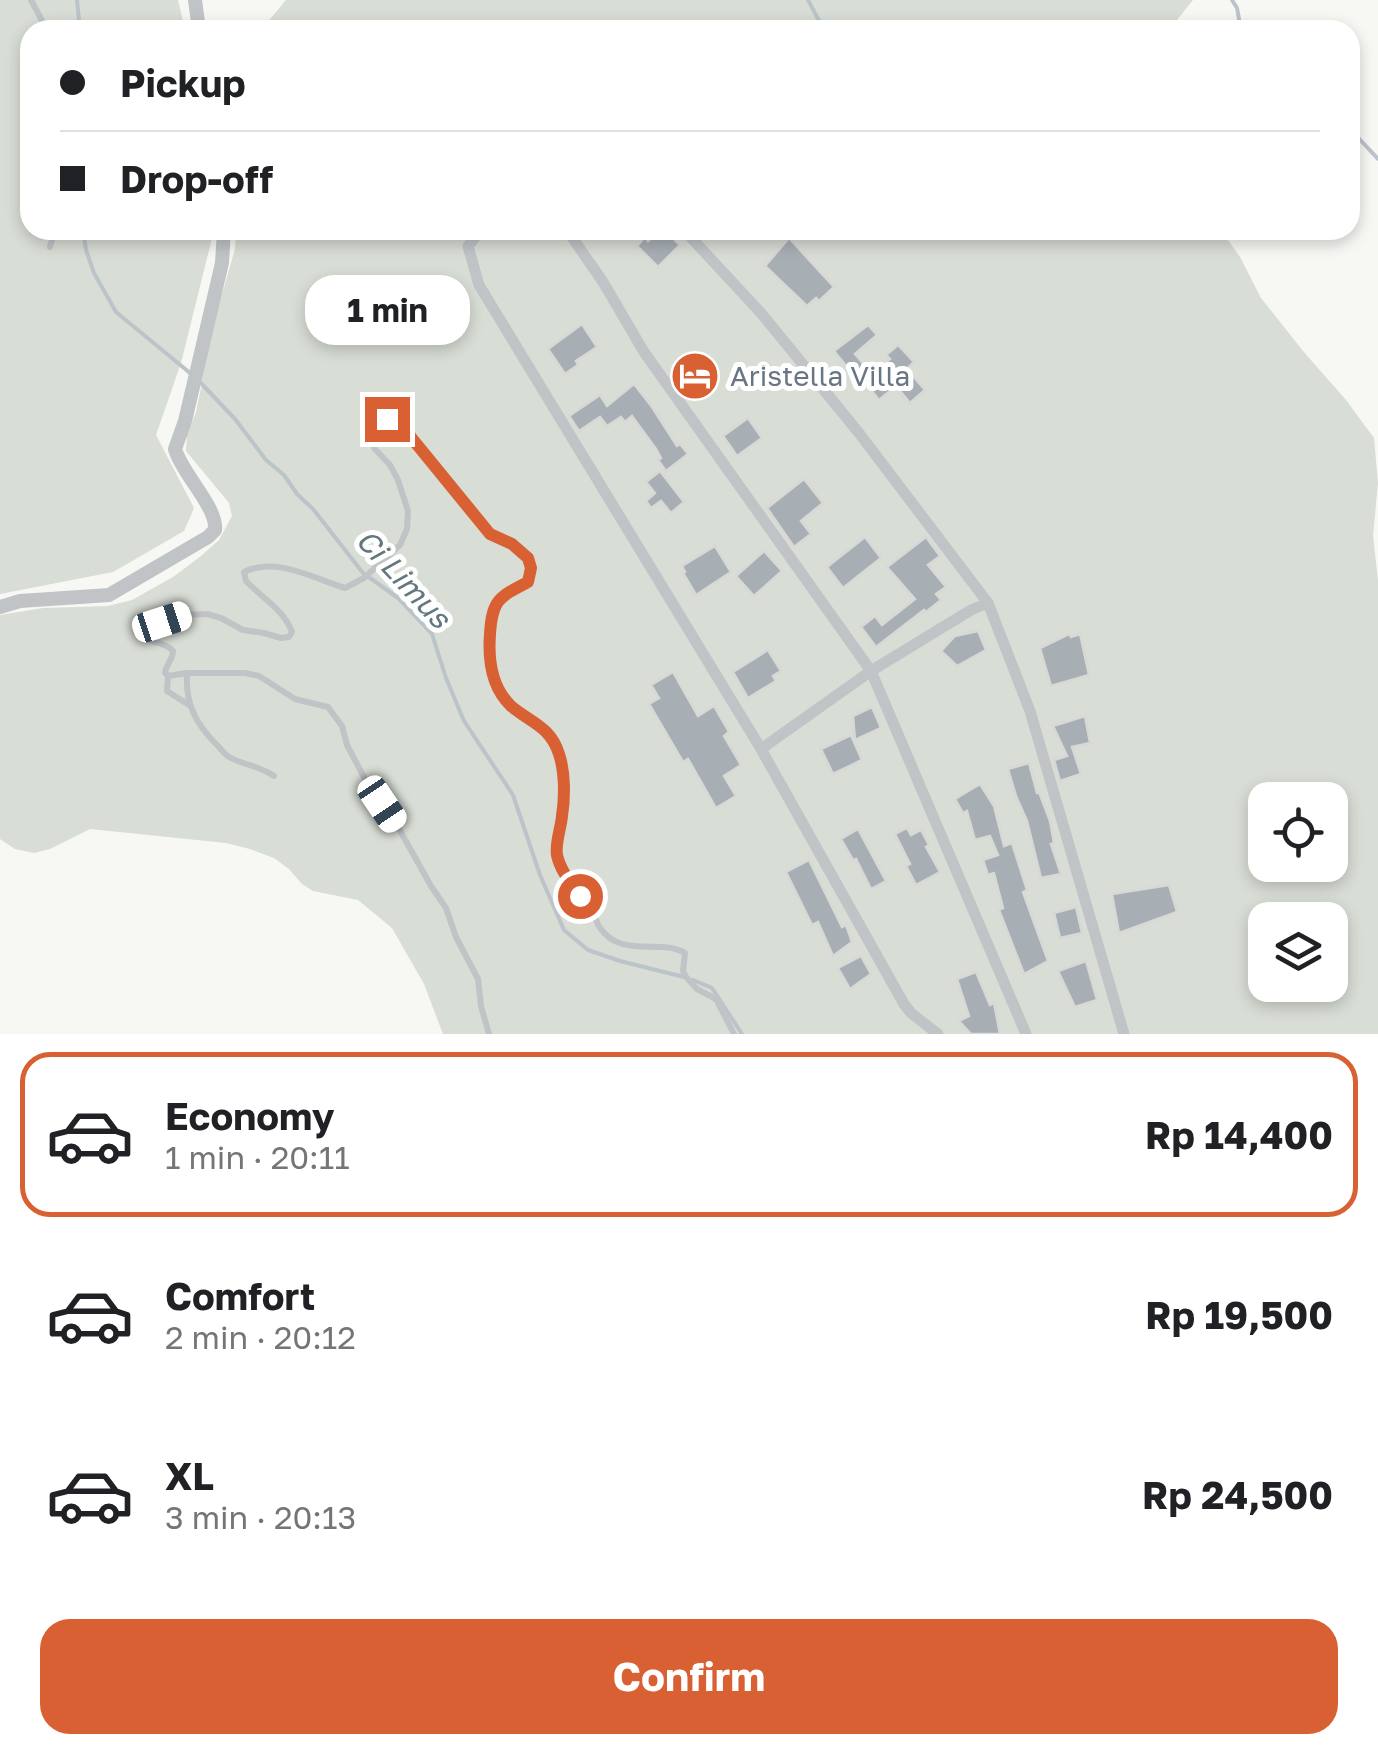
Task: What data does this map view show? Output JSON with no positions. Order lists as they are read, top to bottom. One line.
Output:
{"water":["Ci Limus"],"places":{"hotel":["Aristella Villa"]},"page":{"banner":["Pickup","Drop-off"],"bubble":"1 min","list":[{"name":"Economy","note":"1 min · 20:11","value":"Rp 14,400"},{"name":"Comfort","note":"2 min · 20:12","value":"Rp 19,500"},{"name":"XL","note":"3 min · 20:13","value":"Rp 24,500"}],"buttons":"Confirm"}}
